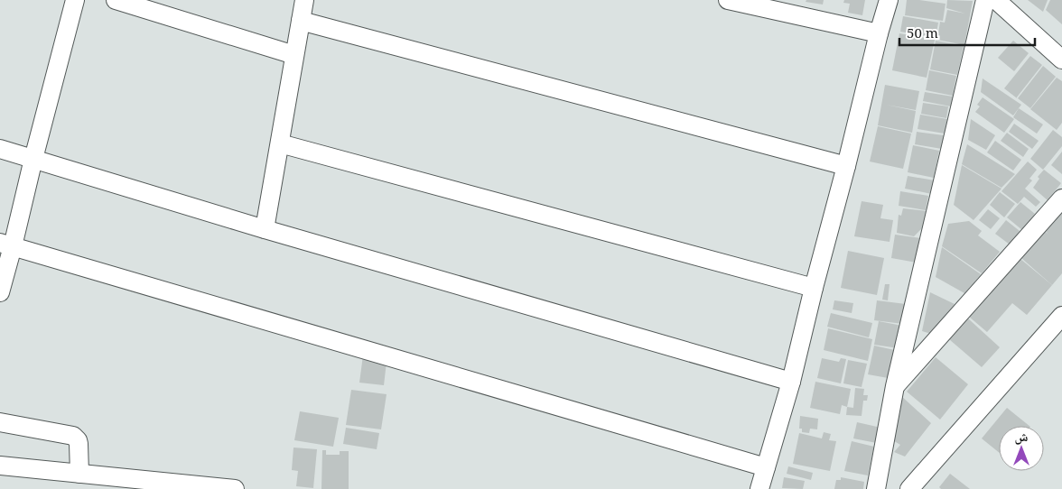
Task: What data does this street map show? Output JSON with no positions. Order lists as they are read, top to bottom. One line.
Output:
{"scale_bar":"50 m","north":"top"}
